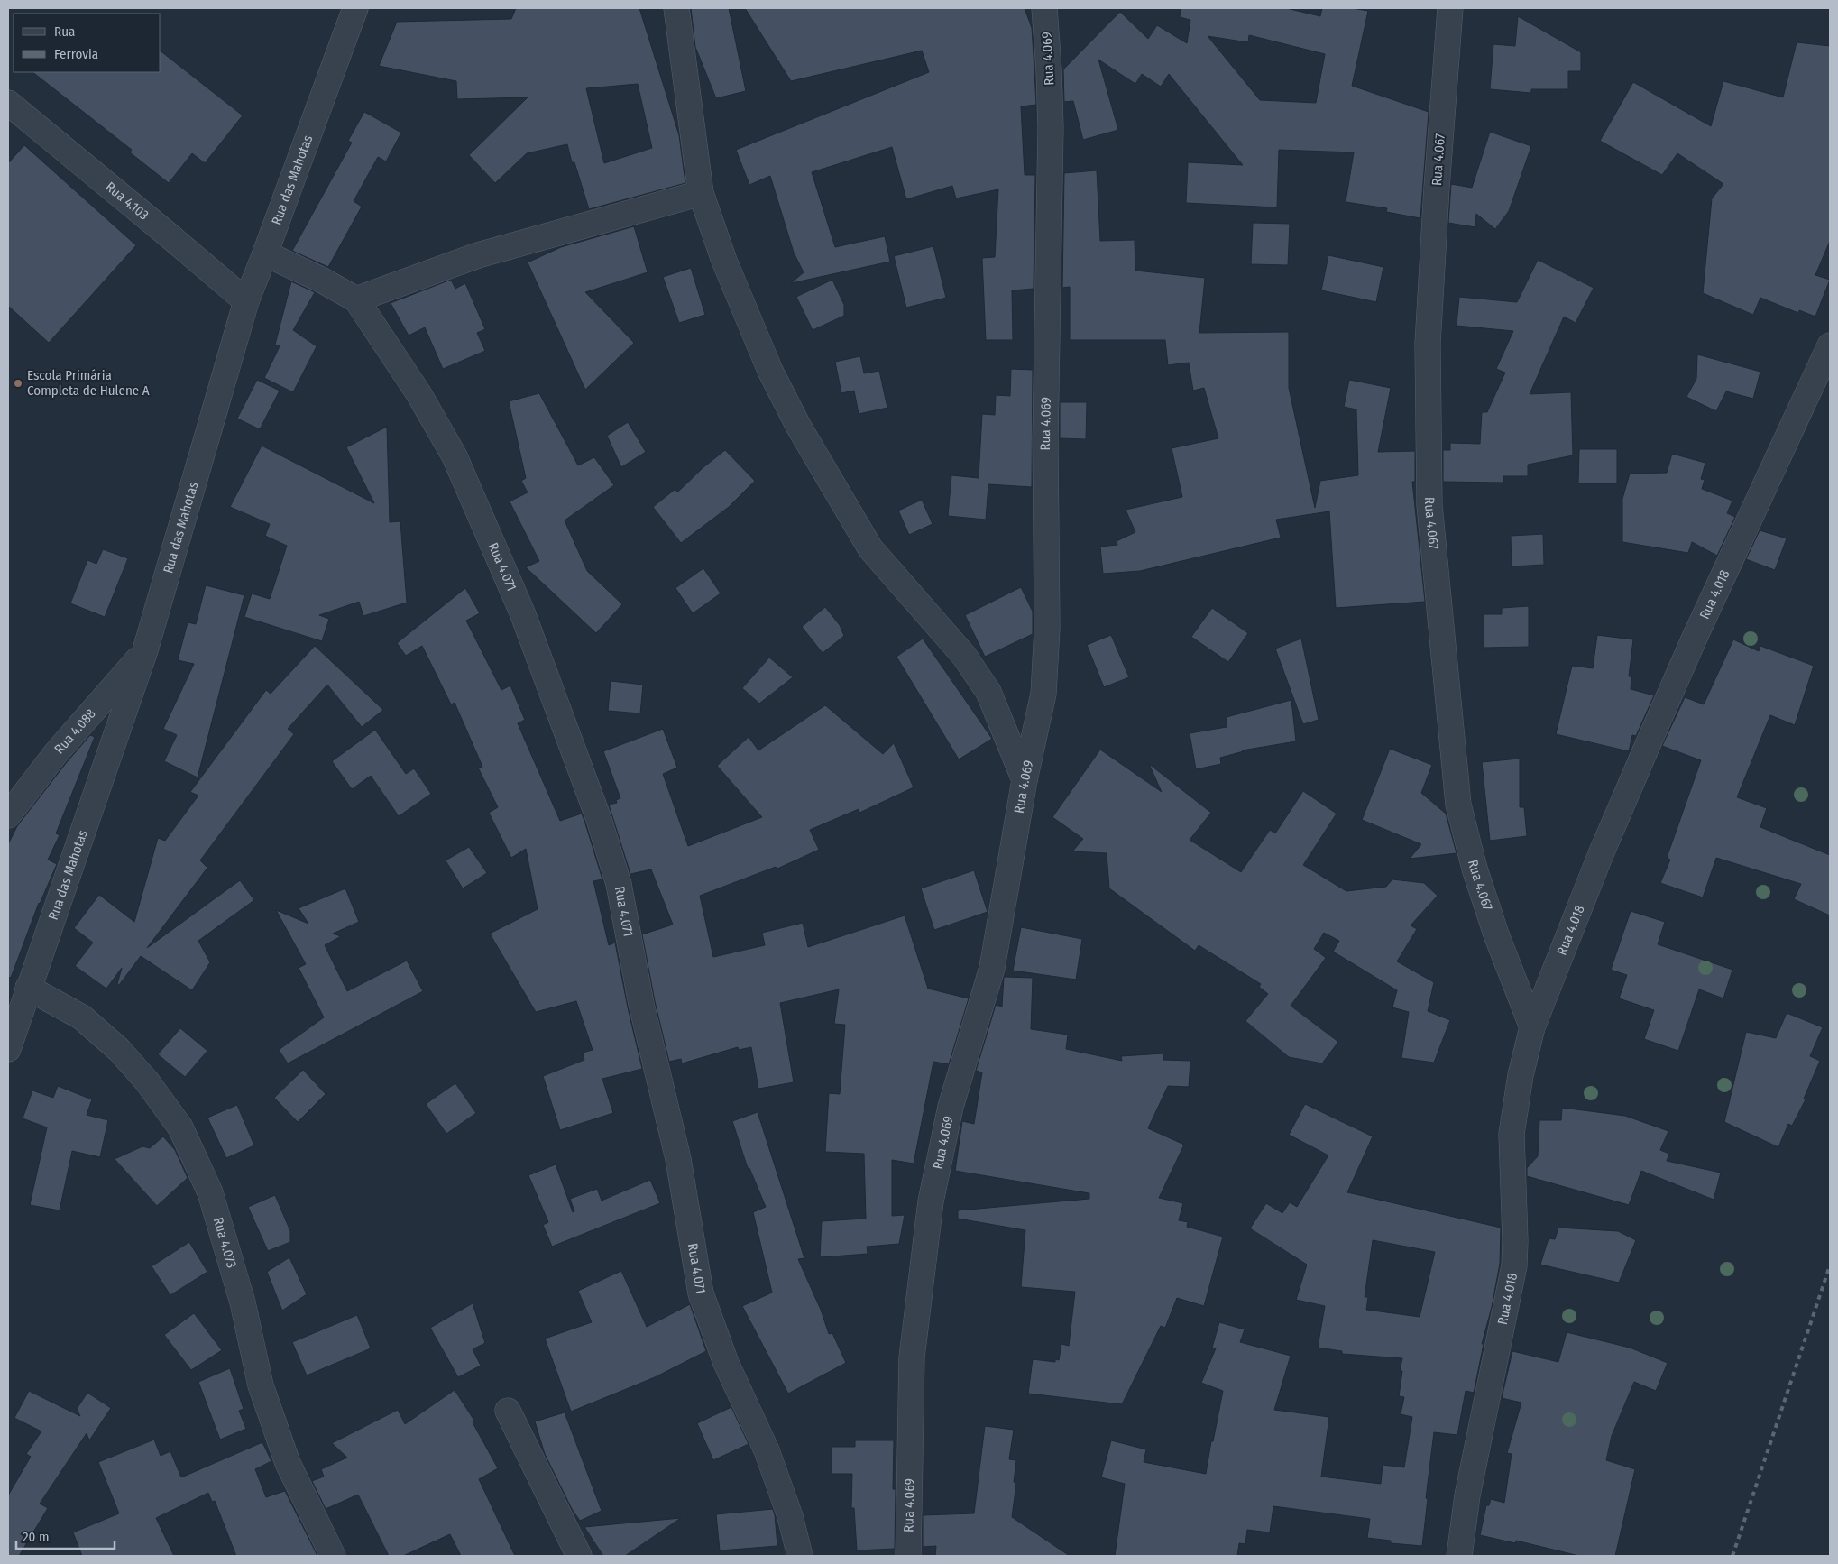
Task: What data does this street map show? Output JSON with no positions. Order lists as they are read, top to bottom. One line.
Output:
{"streets":{"street":["Rua 4.069","Rua 4.067","Rua das Mahotas","Rua 4.103","Rua 4.071","Rua 4.018","Rua 4.088","Rua 4.073"]},"crossings":[["Rua 4.067","Rua 4.018"],["Rua das Mahotas","Rua 4.103"],["Rua das Mahotas","Rua 4.088"],["Rua das Mahotas","Rua 4.073"]],"places":["Escola Primária Completa de Hulene A"],"legend":["Rua","Ferrovia"],"scale_bar":"20 m"}
